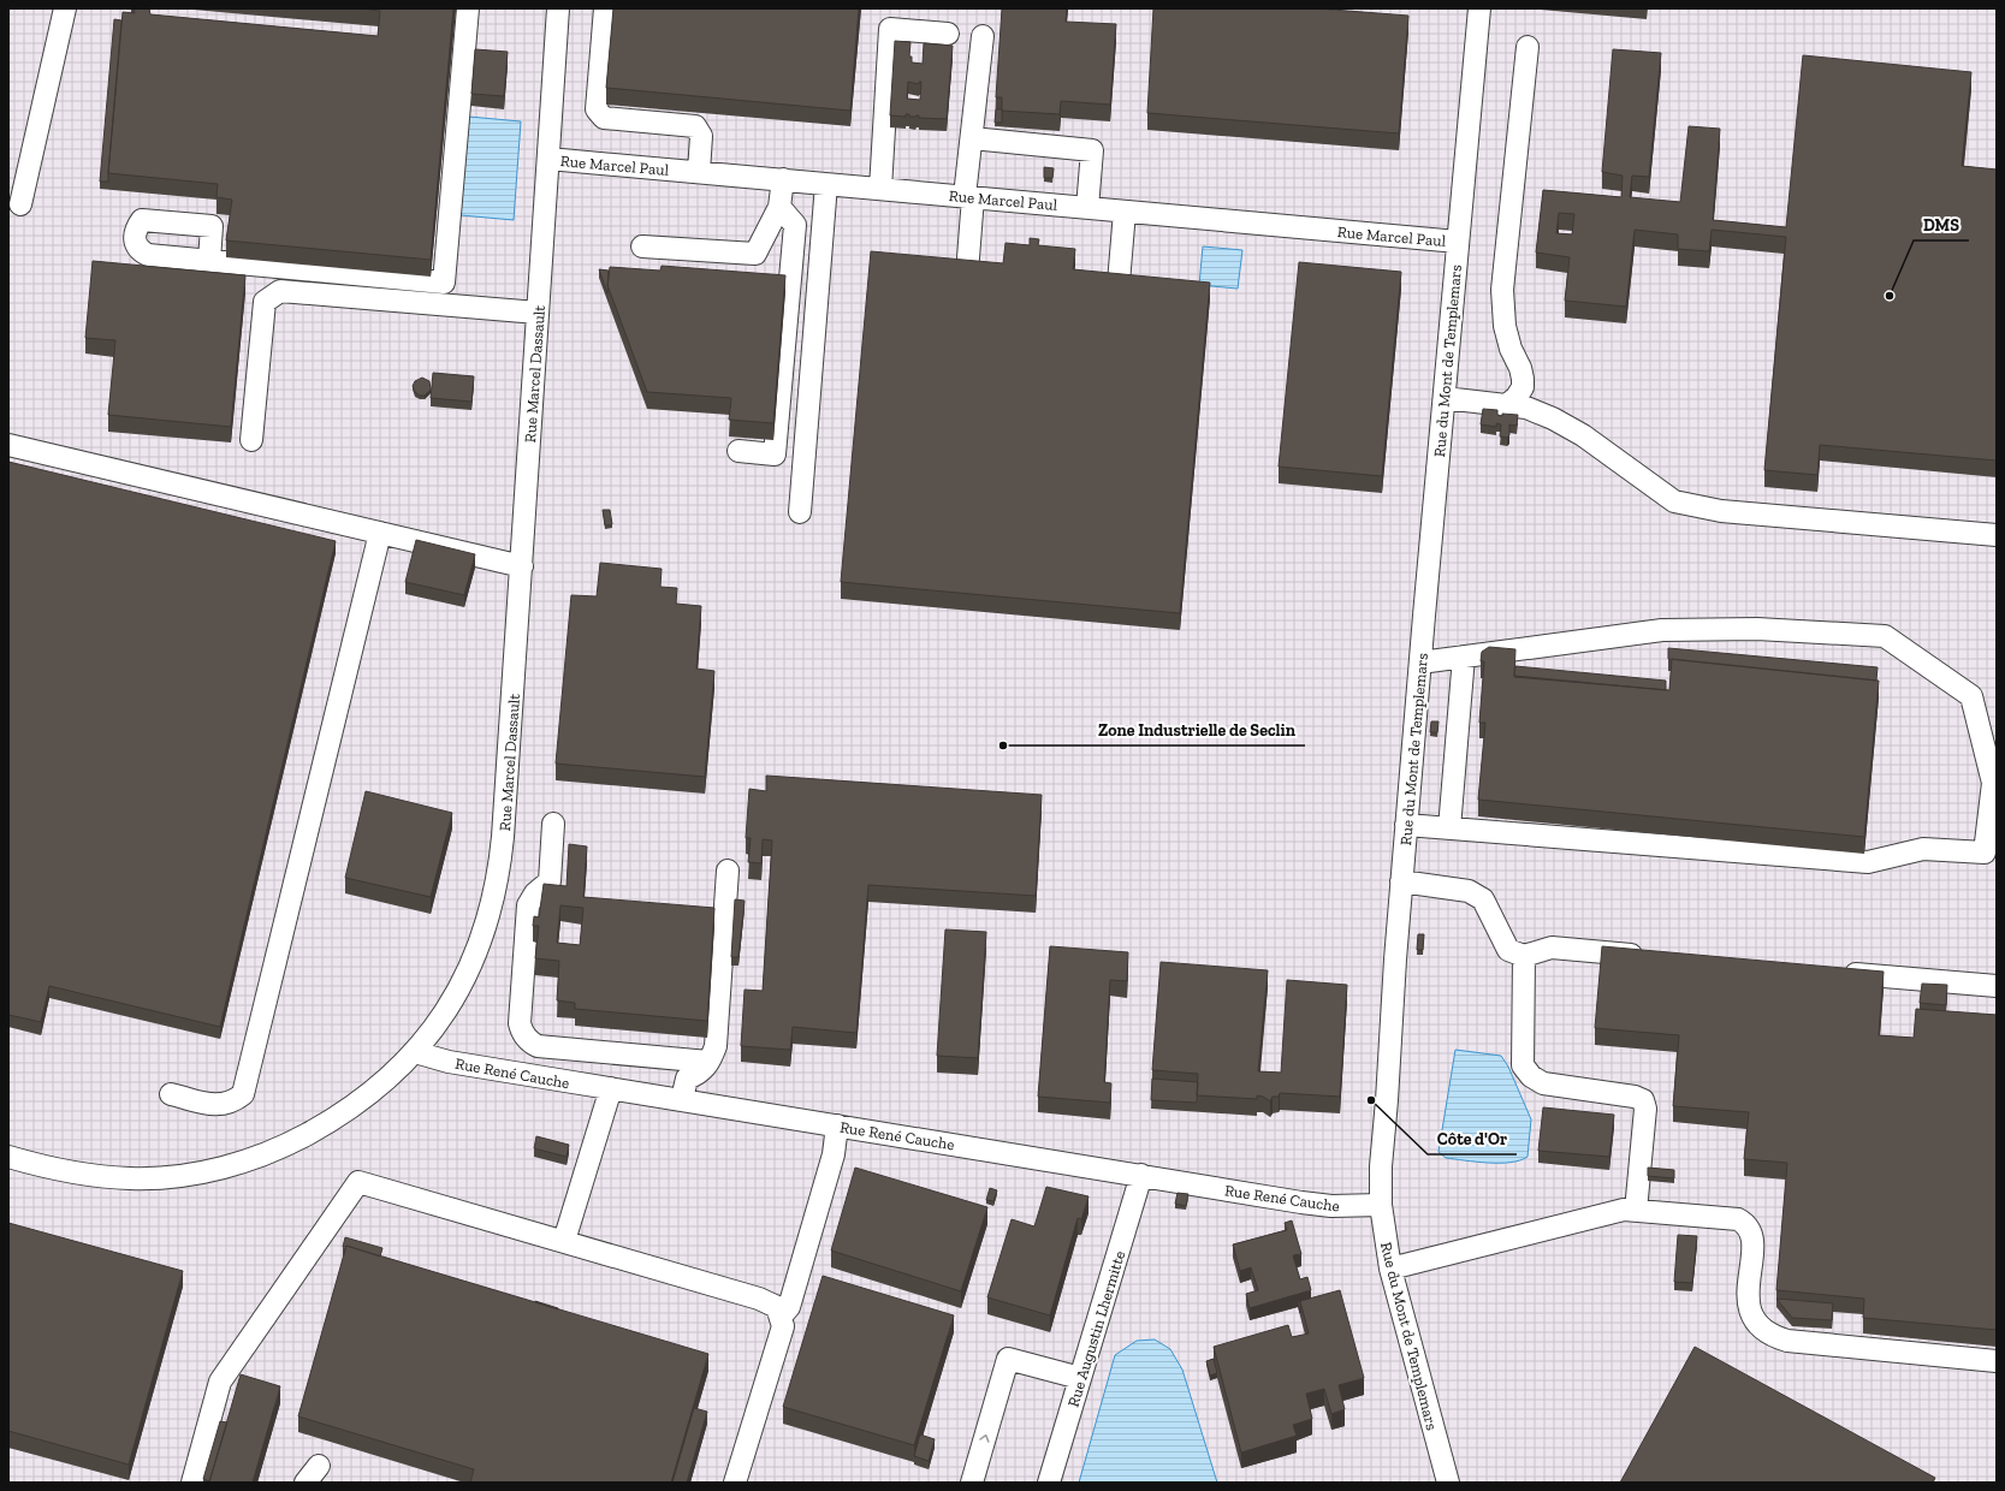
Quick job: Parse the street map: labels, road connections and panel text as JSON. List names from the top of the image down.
{
  "streets": {
    "street": [
      "Rue Marcel Paul",
      "Rue du Mont de Templemars",
      "Rue Marcel Dassault",
      "Rue René Cauche",
      "Rue Augustin Lhermitte"
    ]
  },
  "crossings": [
    ["Rue Marcel Paul", "Rue du Mont de Templemars"],
    ["Rue Marcel Paul", "Rue Marcel Dassault"],
    ["Rue du Mont de Templemars", "Rue René Cauche"],
    ["Rue Marcel Dassault", "Rue René Cauche"],
    ["Rue René Cauche", "Rue Augustin Lhermitte"]
  ],
  "places": ["DMS", "Zone Industrielle de Seclin", "Côte d'Or"]
}
